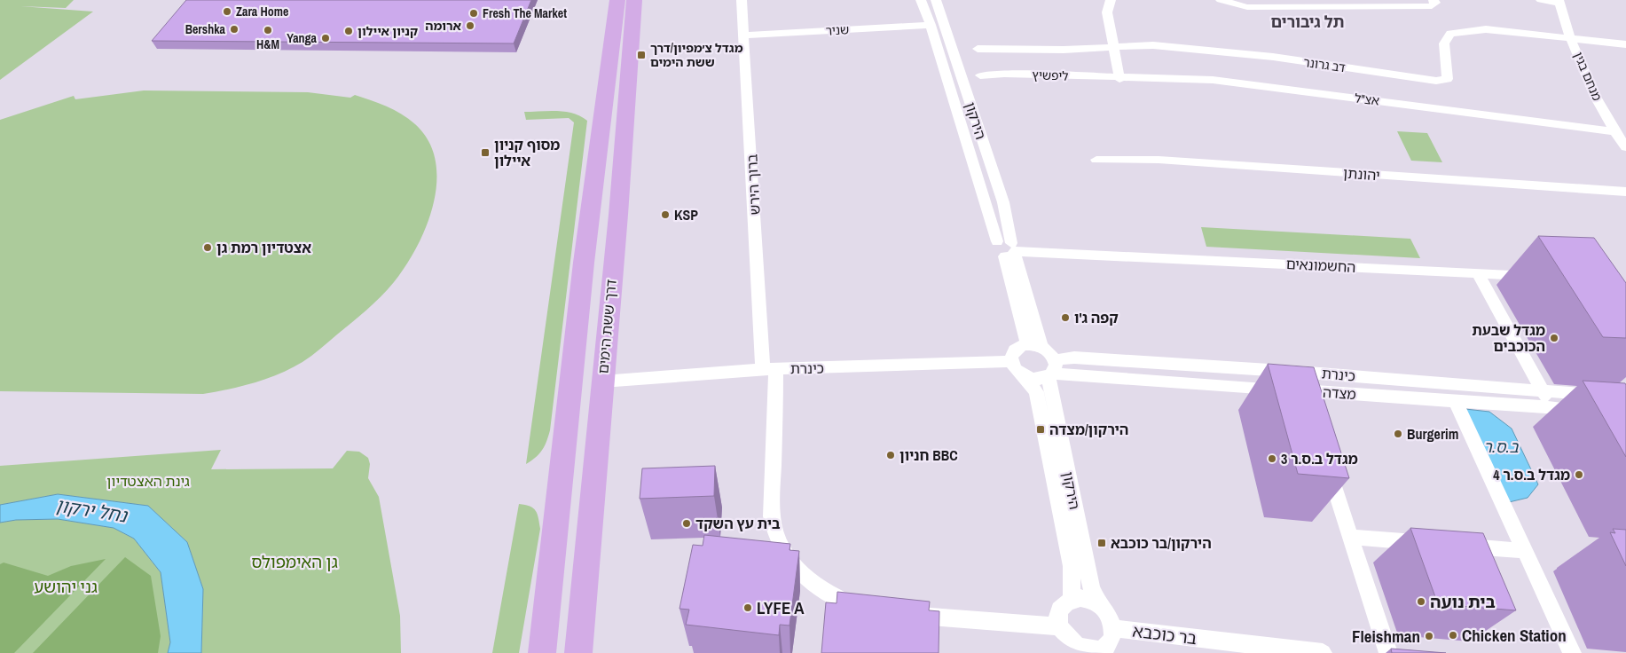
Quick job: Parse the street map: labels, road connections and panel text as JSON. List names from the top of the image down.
{
  "streets": {
    "main road": ["דרך ששת הימים"],
    "street": [
      "שניר",
      "דב גרונר",
      "ליפשיץ",
      "מנחם בגין",
      "אצ\"ל",
      "הירקון",
      "יהונתן",
      "ברוך הירש",
      "החשמונאים",
      "כינרת",
      "מצדה",
      "בר כוכבא"
    ]
  },
  "crossings": [
    ["שניר", "הירקון"],
    ["שניר", "ברוך הירש"],
    ["דב גרונר", "מנחם בגין"],
    ["ליפשיץ", "אצ\"ל"],
    ["מנחם בגין", "אצ\"ל"],
    ["הירקון", "החשמונאים"],
    ["הירקון", "כינרת"],
    ["הירקון", "מצדה"],
    ["הירקון", "בר כוכבא"],
    ["ברוך הירש", "כינרת"],
    ["דרך ששת הימים", "כינרת"],
    ["כינרת", "מצדה"]
  ],
  "districts": ["תל גיבורים"],
  "water": ["ב.ס.ר", "נחל ירקון"],
  "parks": ["גינת האצטדיון", "גן האימפולס", "גני יהושע"],
  "places": {
    "other": [
      "Zara Home",
      "Fresh The Market",
      "ארומה",
      "Bershka",
      "H&M",
      "קניון איילון",
      "Yanga",
      "KSP",
      "אצטדיון רמת גן",
      "קפה ג'ו",
      "מגדל שבעת הכוכבים",
      "Burgerim",
      "חניון BBC",
      "מגדל ב.ס.ר 3",
      "מגדל ב.ס.ר 4",
      "בית עץ השקד",
      "בית נועה",
      "LYFE A",
      "Chicken Station",
      "Fleishman"
    ],
    "transit": [
      "מגדל צ׳מפיון/דרך ששת הימים",
      "מסוף קניון איילון",
      "הירקון/מצדה",
      "הירקון/בר כוכבא"
    ]
  }
}
